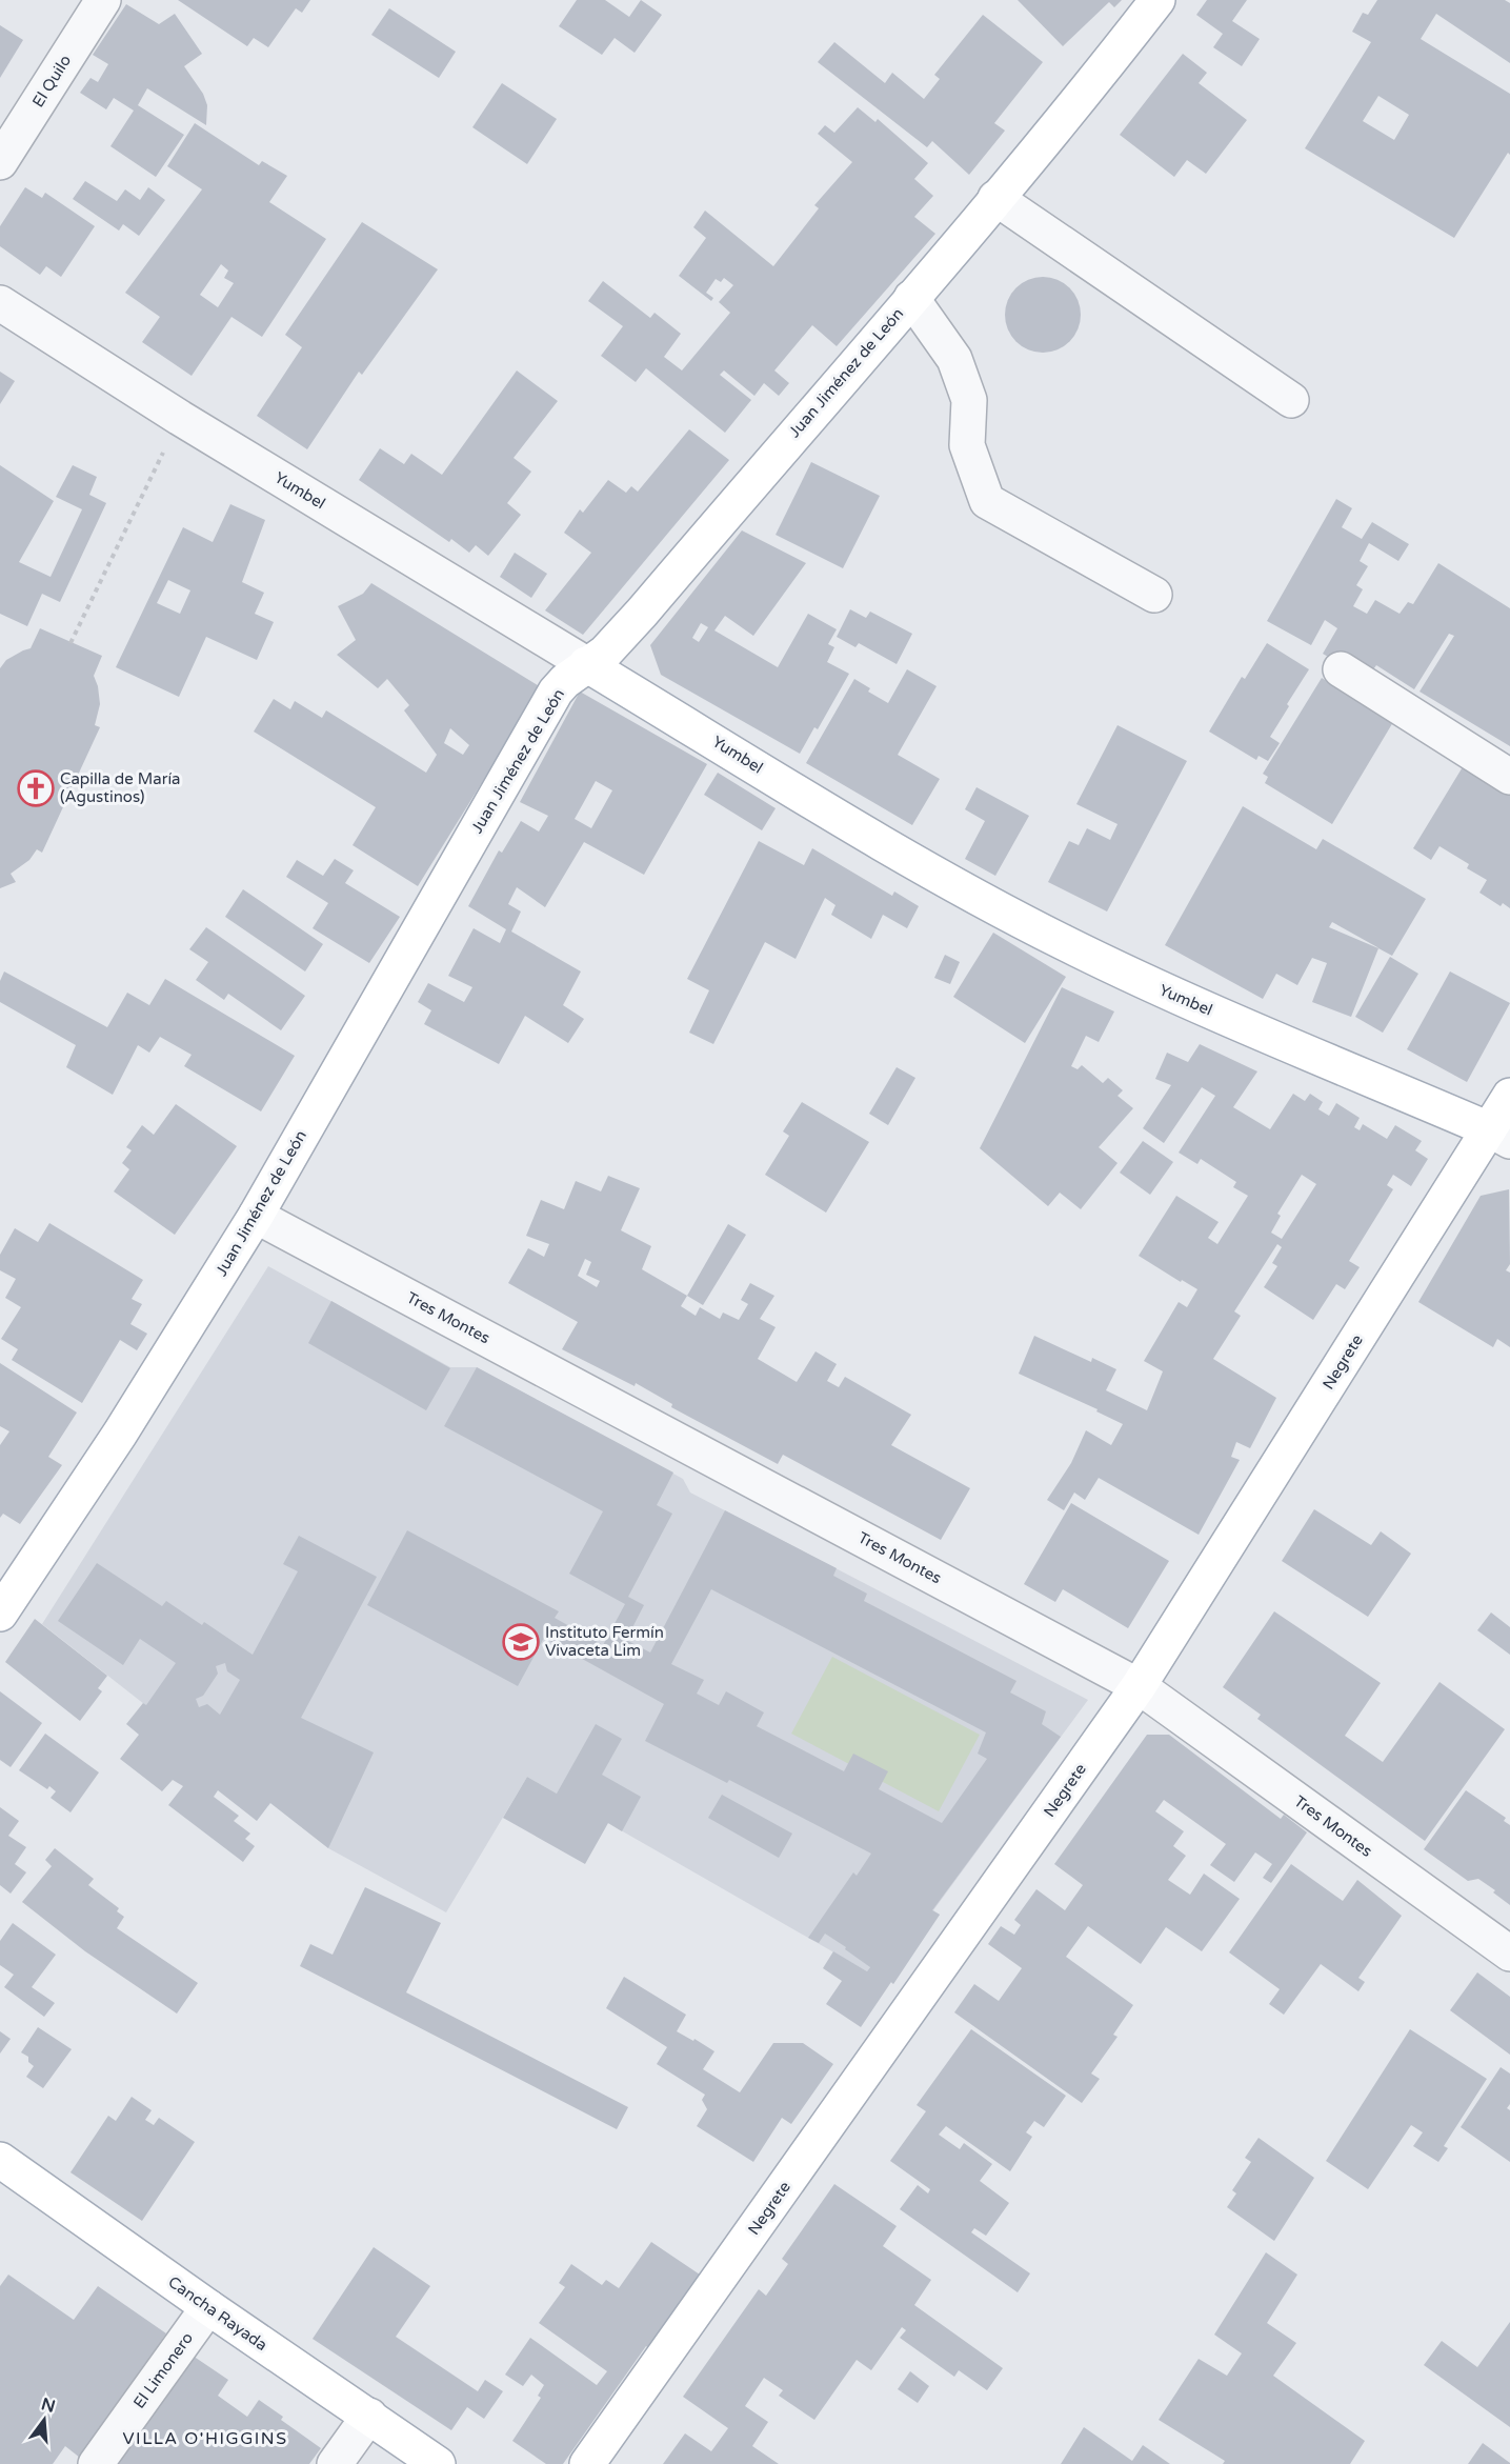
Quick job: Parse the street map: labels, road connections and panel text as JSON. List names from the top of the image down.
{
  "streets": {
    "main road": [
      "Juan Jiménez de León",
      "Yumbel",
      "Negrete",
      "Cancha Rayada"
    ],
    "street": ["El Quilo", "Tres Montes", "El Limonero"]
  },
  "crossings": [
    ["Juan Jiménez de León", "Yumbel"],
    ["Juan Jiménez de León", "Tres Montes"],
    ["Yumbel", "Negrete"],
    ["Tres Montes", "Negrete"],
    ["Cancha Rayada", "El Limonero"]
  ],
  "districts": ["VILLA O'HIGGINS"],
  "places": {
    "church": ["Capilla de María (Agustinos)"],
    "school or university": ["Instituto Fermín Vivaceta Lim"]
  },
  "north": "top"
}
